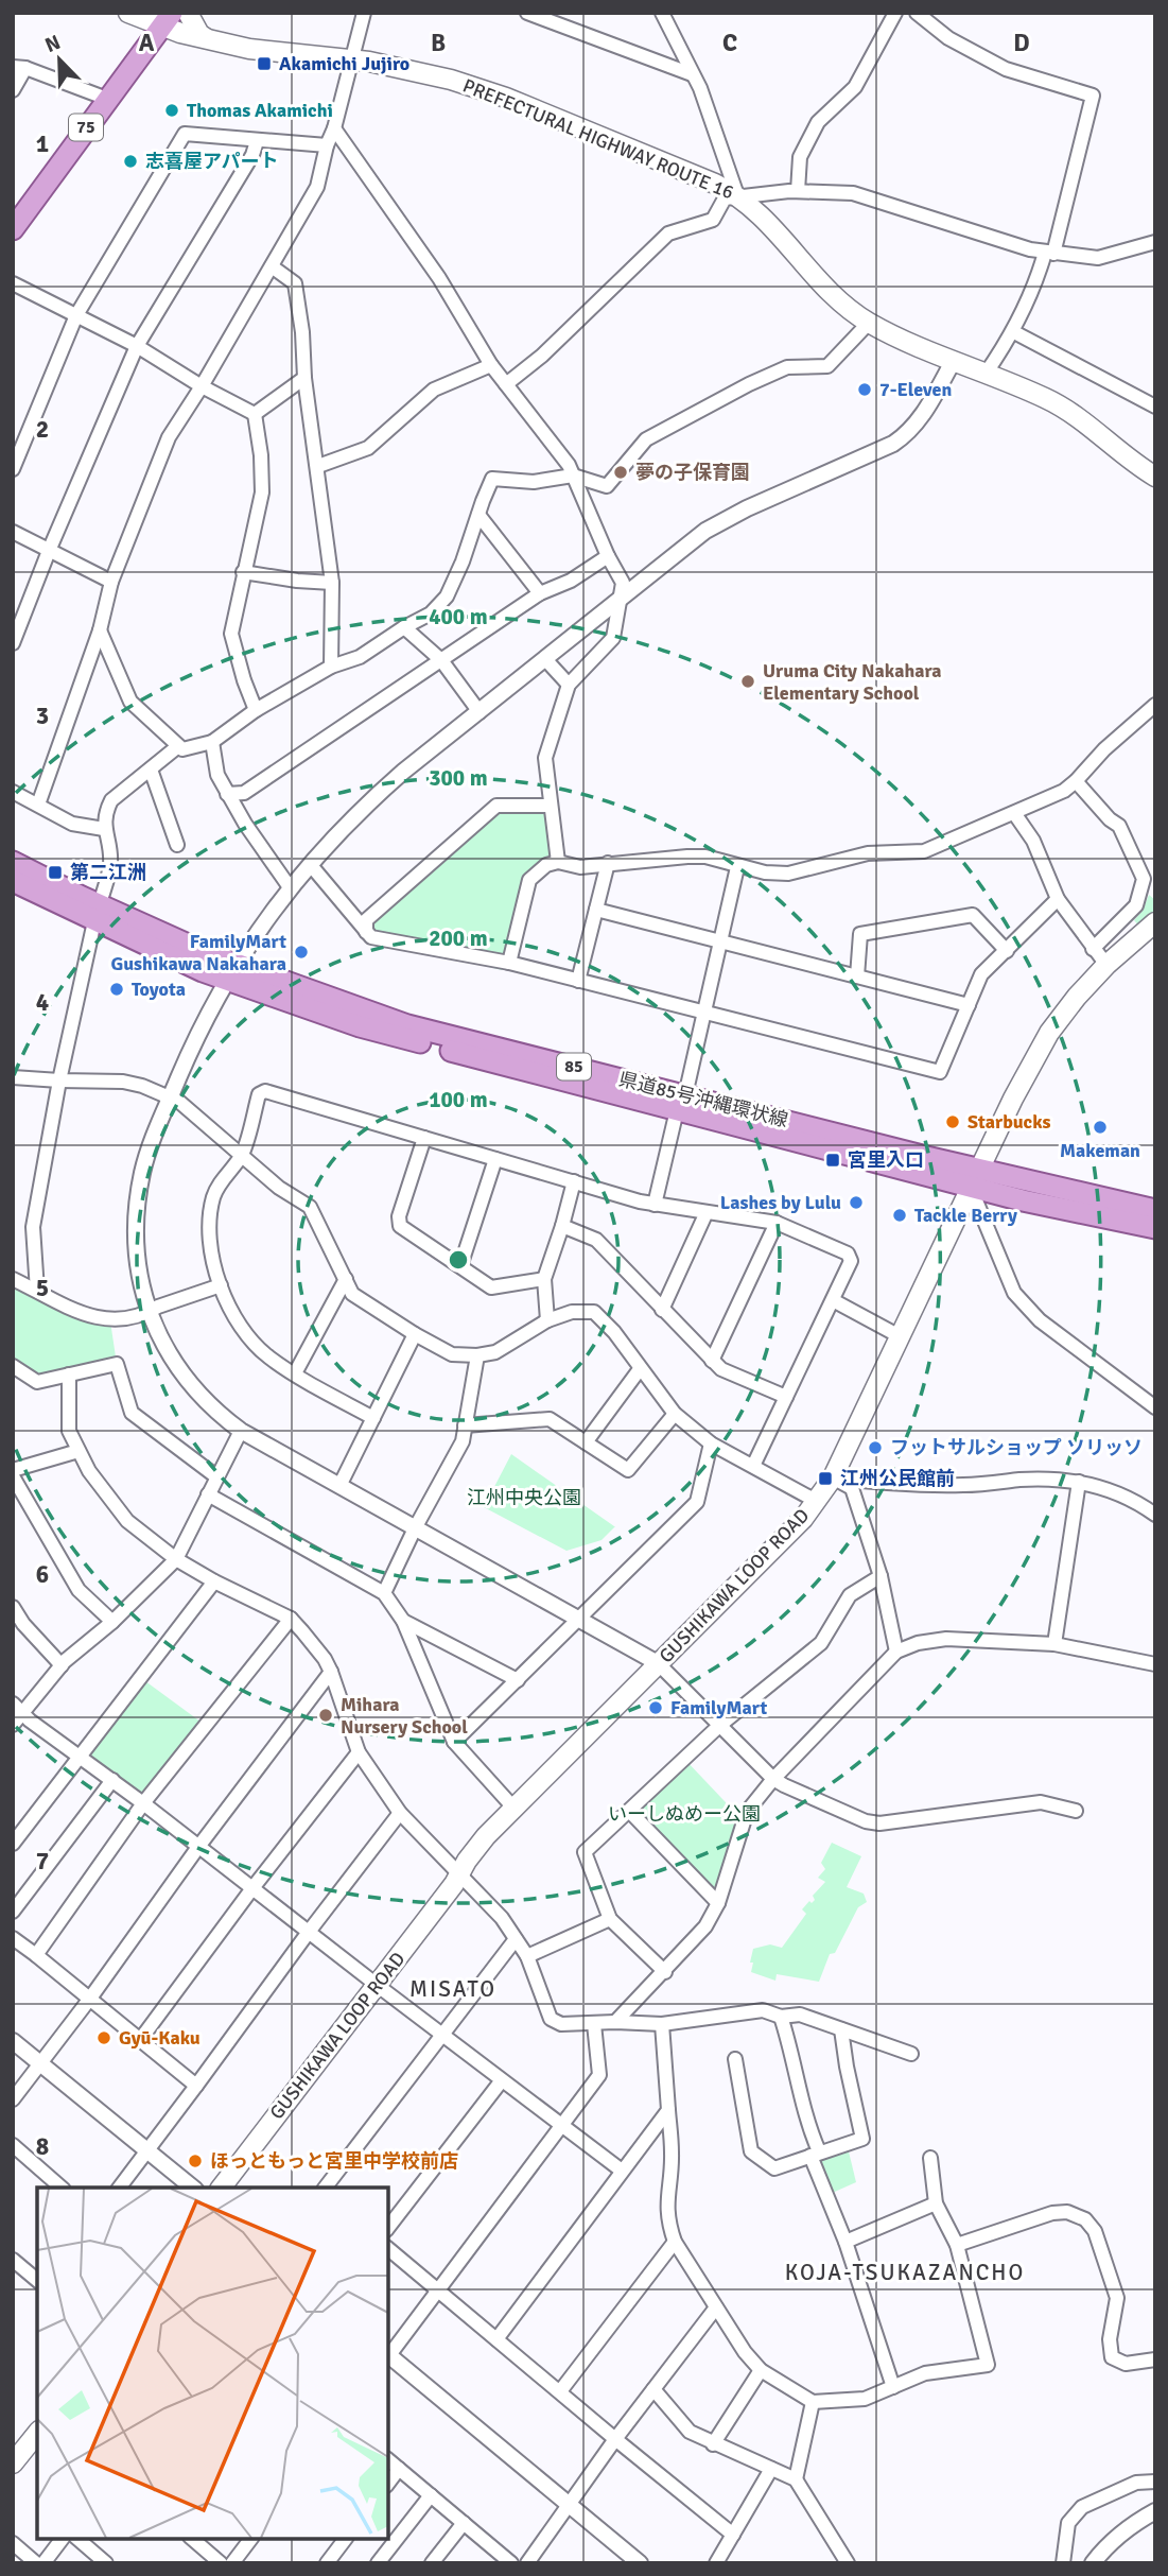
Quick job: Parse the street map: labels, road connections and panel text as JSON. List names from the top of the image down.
{
  "streets": {
    "main road": [
      "75",
      "PREFECTURAL HIGHWAY ROUTE 16",
      "85",
      "県道85号沖縄環状線",
      "GUSHIKAWA LOOP ROAD"
    ]
  },
  "crossings": [
    ["75", "PREFECTURAL HIGHWAY ROUTE 16"],
    ["県道85号沖縄環状線", "GUSHIKAWA LOOP ROAD"]
  ],
  "districts": ["MISATO", "KOJA-TSUKAZANCHO"],
  "parks": ["江州中央公園", "いーしぬめー公園"],
  "places": {
    "transit": [
      "Akamichi Jujiro",
      "第二江洲",
      "宮里入口",
      "江州公民館前"
    ],
    "other": [
      "Thomas Akamichi",
      "志喜屋アパート",
      "7-Eleven",
      "夢の子保育園",
      "Uruma City Nakahara Elementary School",
      "FamilyMart Gushikawa Nakahara",
      "Toyota",
      "Starbucks",
      "Makeman",
      "Lashes by Lulu",
      "Tackle Berry",
      "フットサルショップ ソリッソ",
      "FamilyMart",
      "Mihara Nursery School",
      "Gyū-Kaku",
      "ほっともっと宮里中学校前店"
    ]
  },
  "north": "top left",
  "grid": {
    "columns": [
      "A",
      "B",
      "C",
      "D"
    ],
    "rows": [
      "1",
      "2",
      "3",
      "4",
      "5",
      "6",
      "7",
      "8"
    ]
  },
  "rings": [
    "400 m",
    "300 m",
    "200 m",
    "100 m"
  ]
}
